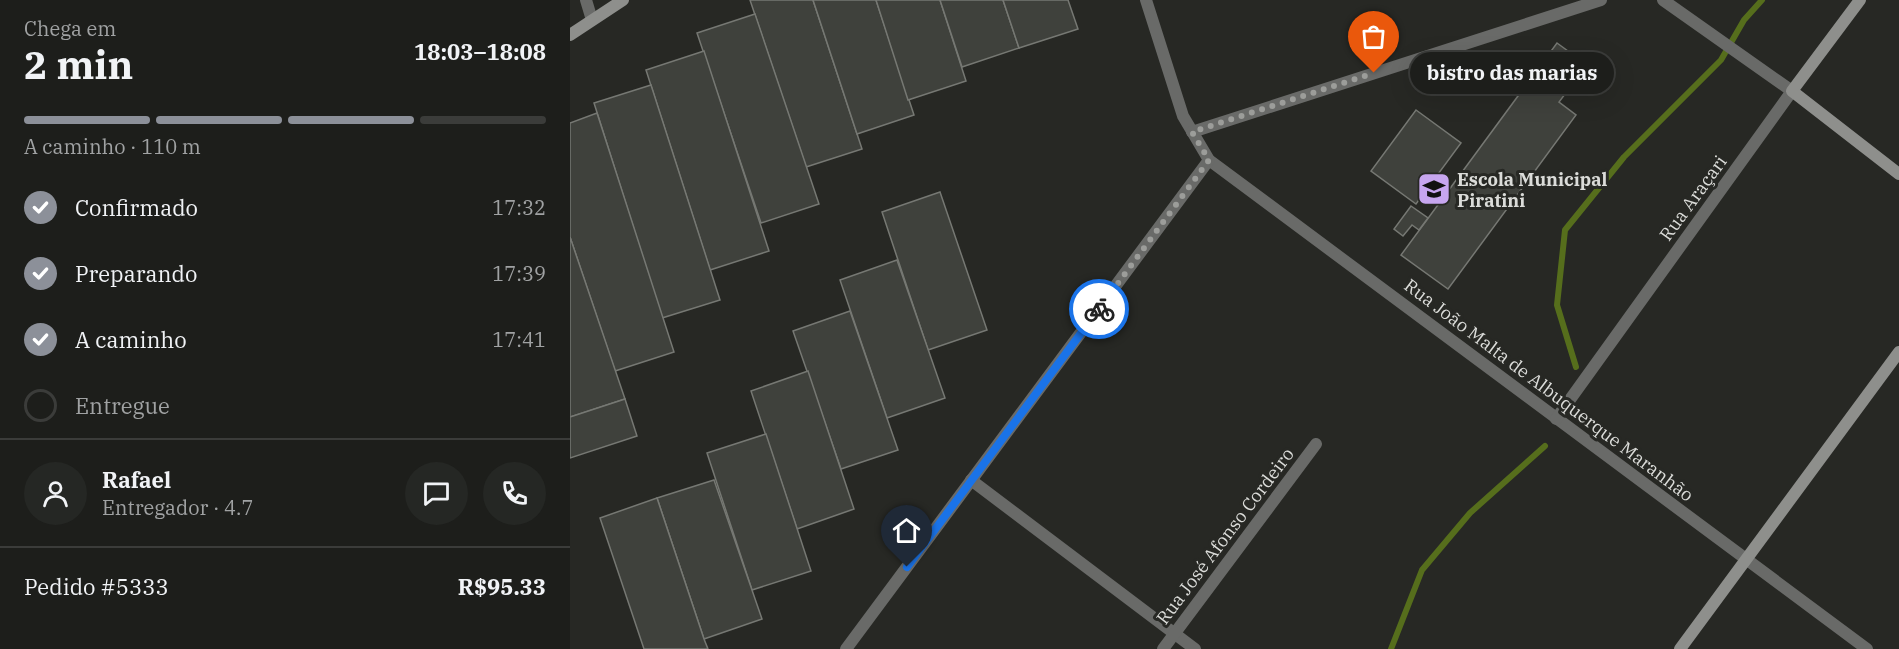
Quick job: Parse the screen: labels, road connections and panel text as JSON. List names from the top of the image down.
{
  "streets": {
    "street": ["Rua Araçari", "Rua João Malta de Albuquerque Maranhão", "Rua José Afonso Cordeiro"]
  },
  "crossings": [
    ["Rua Araçari", "Rua João Malta de Albuquerque Maranhão"]
  ],
  "places": {
    "other": ["bistro das marias"],
    "school or university": ["Escola Municipal Piratini"]
  },
  "page": {
    "heading": ["2 min", "Chega em", "18:03–18:08"],
    "panel": [
      "Rafael",
      "Entregador · 4.7",
      "Pedido #5333",
      "R$95.33"
    ],
    "bubble": "bistro das marias",
    "bar": "A caminho · 110 m",
    "list": [
      ["Confirmado", "17:32"],
      ["Preparando", "17:39"],
      ["A caminho", "17:41"],
      "Entregue"
    ]
  }
}
